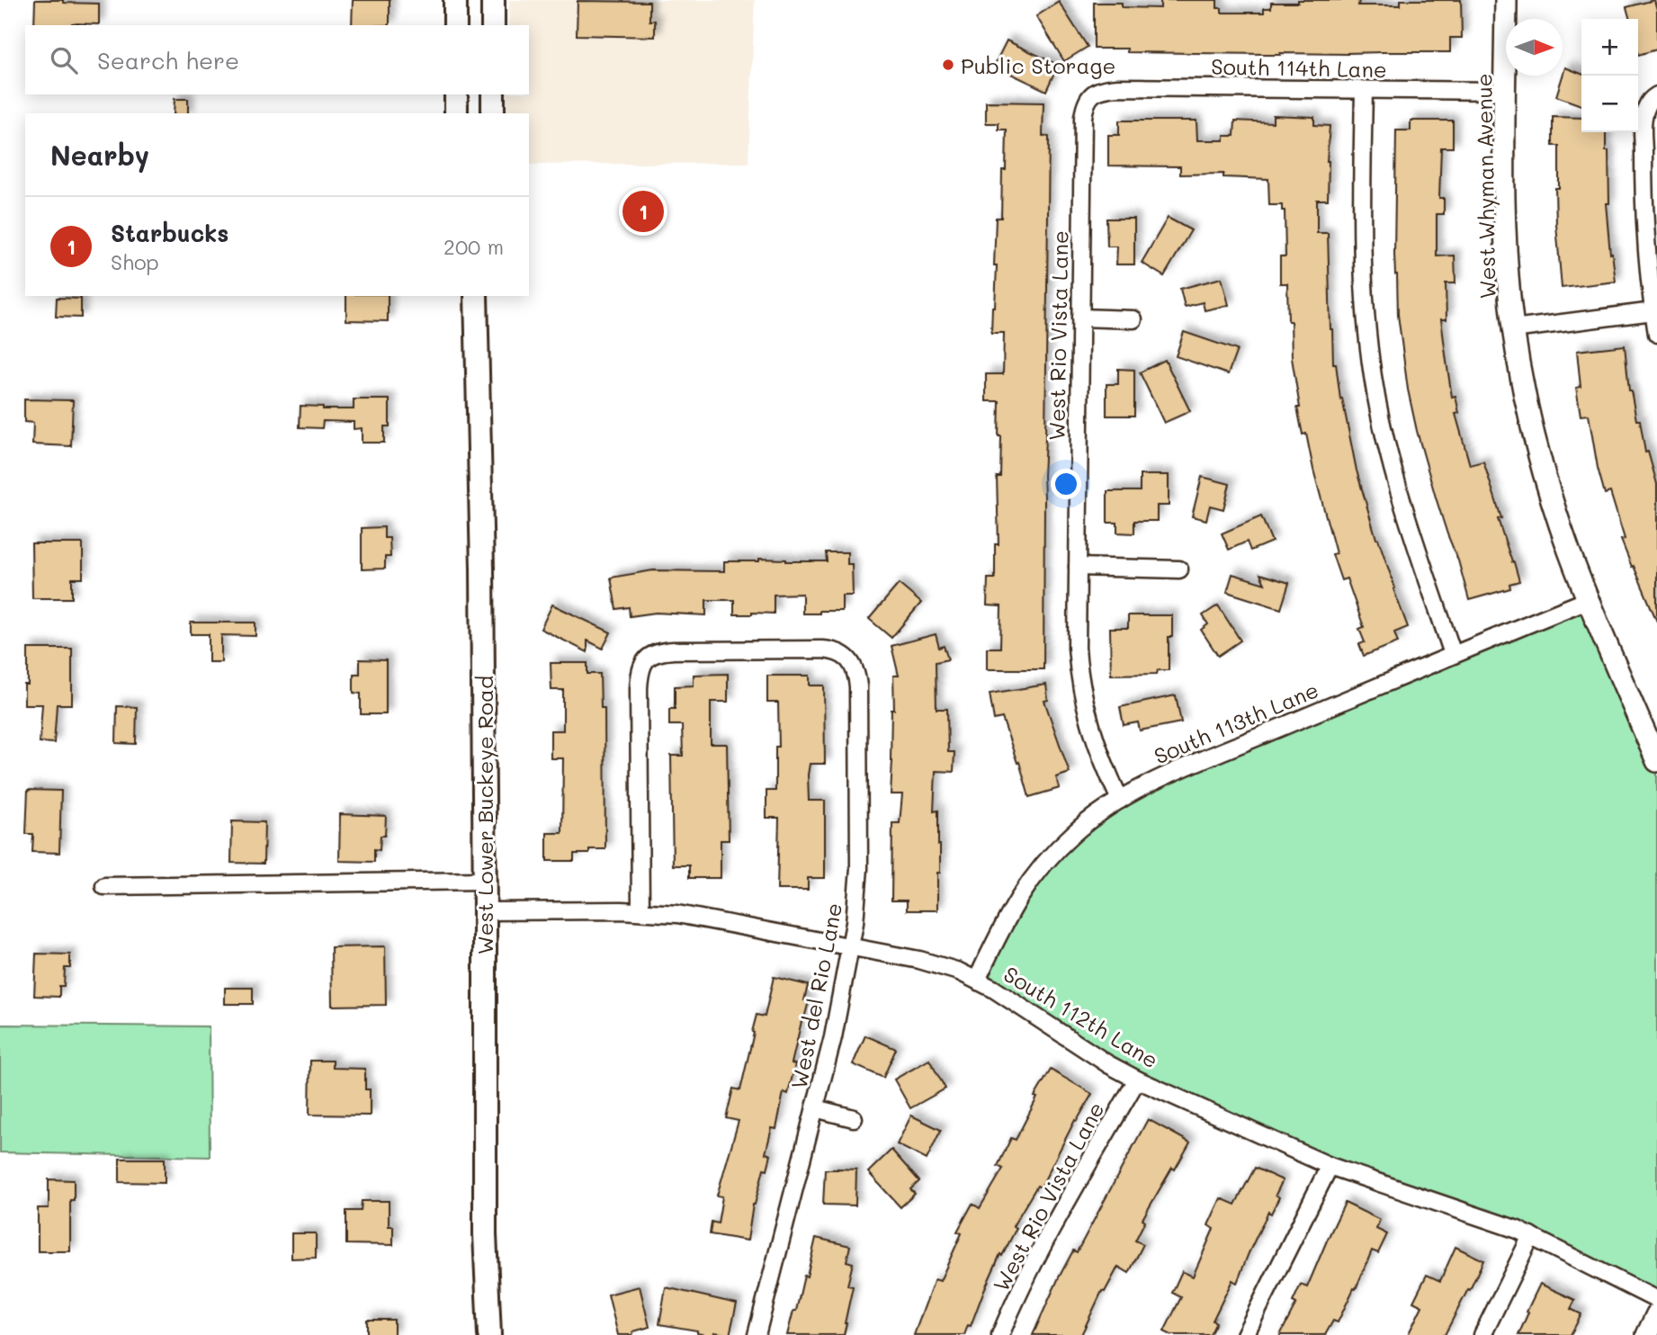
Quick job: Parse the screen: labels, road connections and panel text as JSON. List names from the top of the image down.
{
  "streets": {
    "main road": ["West Lower Buckeye Road"],
    "street": [
      "South 114th Lane",
      "West Whyman Avenue",
      "West Rio Vista Lane",
      "South 113th Lane",
      "West del Rio Lane",
      "South 112th Lane"
    ]
  },
  "crossings": [
    ["South 114th Lane", "West Whyman Avenue"],
    ["South 114th Lane", "West Rio Vista Lane"],
    ["West Whyman Avenue", "South 113th Lane"],
    ["West Rio Vista Lane", "South 113th Lane"],
    ["West Rio Vista Lane", "South 112th Lane"],
    ["South 113th Lane", "South 112th Lane"],
    ["West Lower Buckeye Road", "South 112th Lane"],
    ["West del Rio Lane", "South 112th Lane"]
  ],
  "places": ["Public Storage"],
  "north": "right",
  "page": {
    "map_buttons": ["+", "−"],
    "search": "Search here",
    "heading": "Nearby",
    "pins": "1",
    "list": [
      {
        "mark": "1",
        "name": "Starbucks",
        "note": "Shop",
        "value": "200 m"
      }
    ]
  }
}
